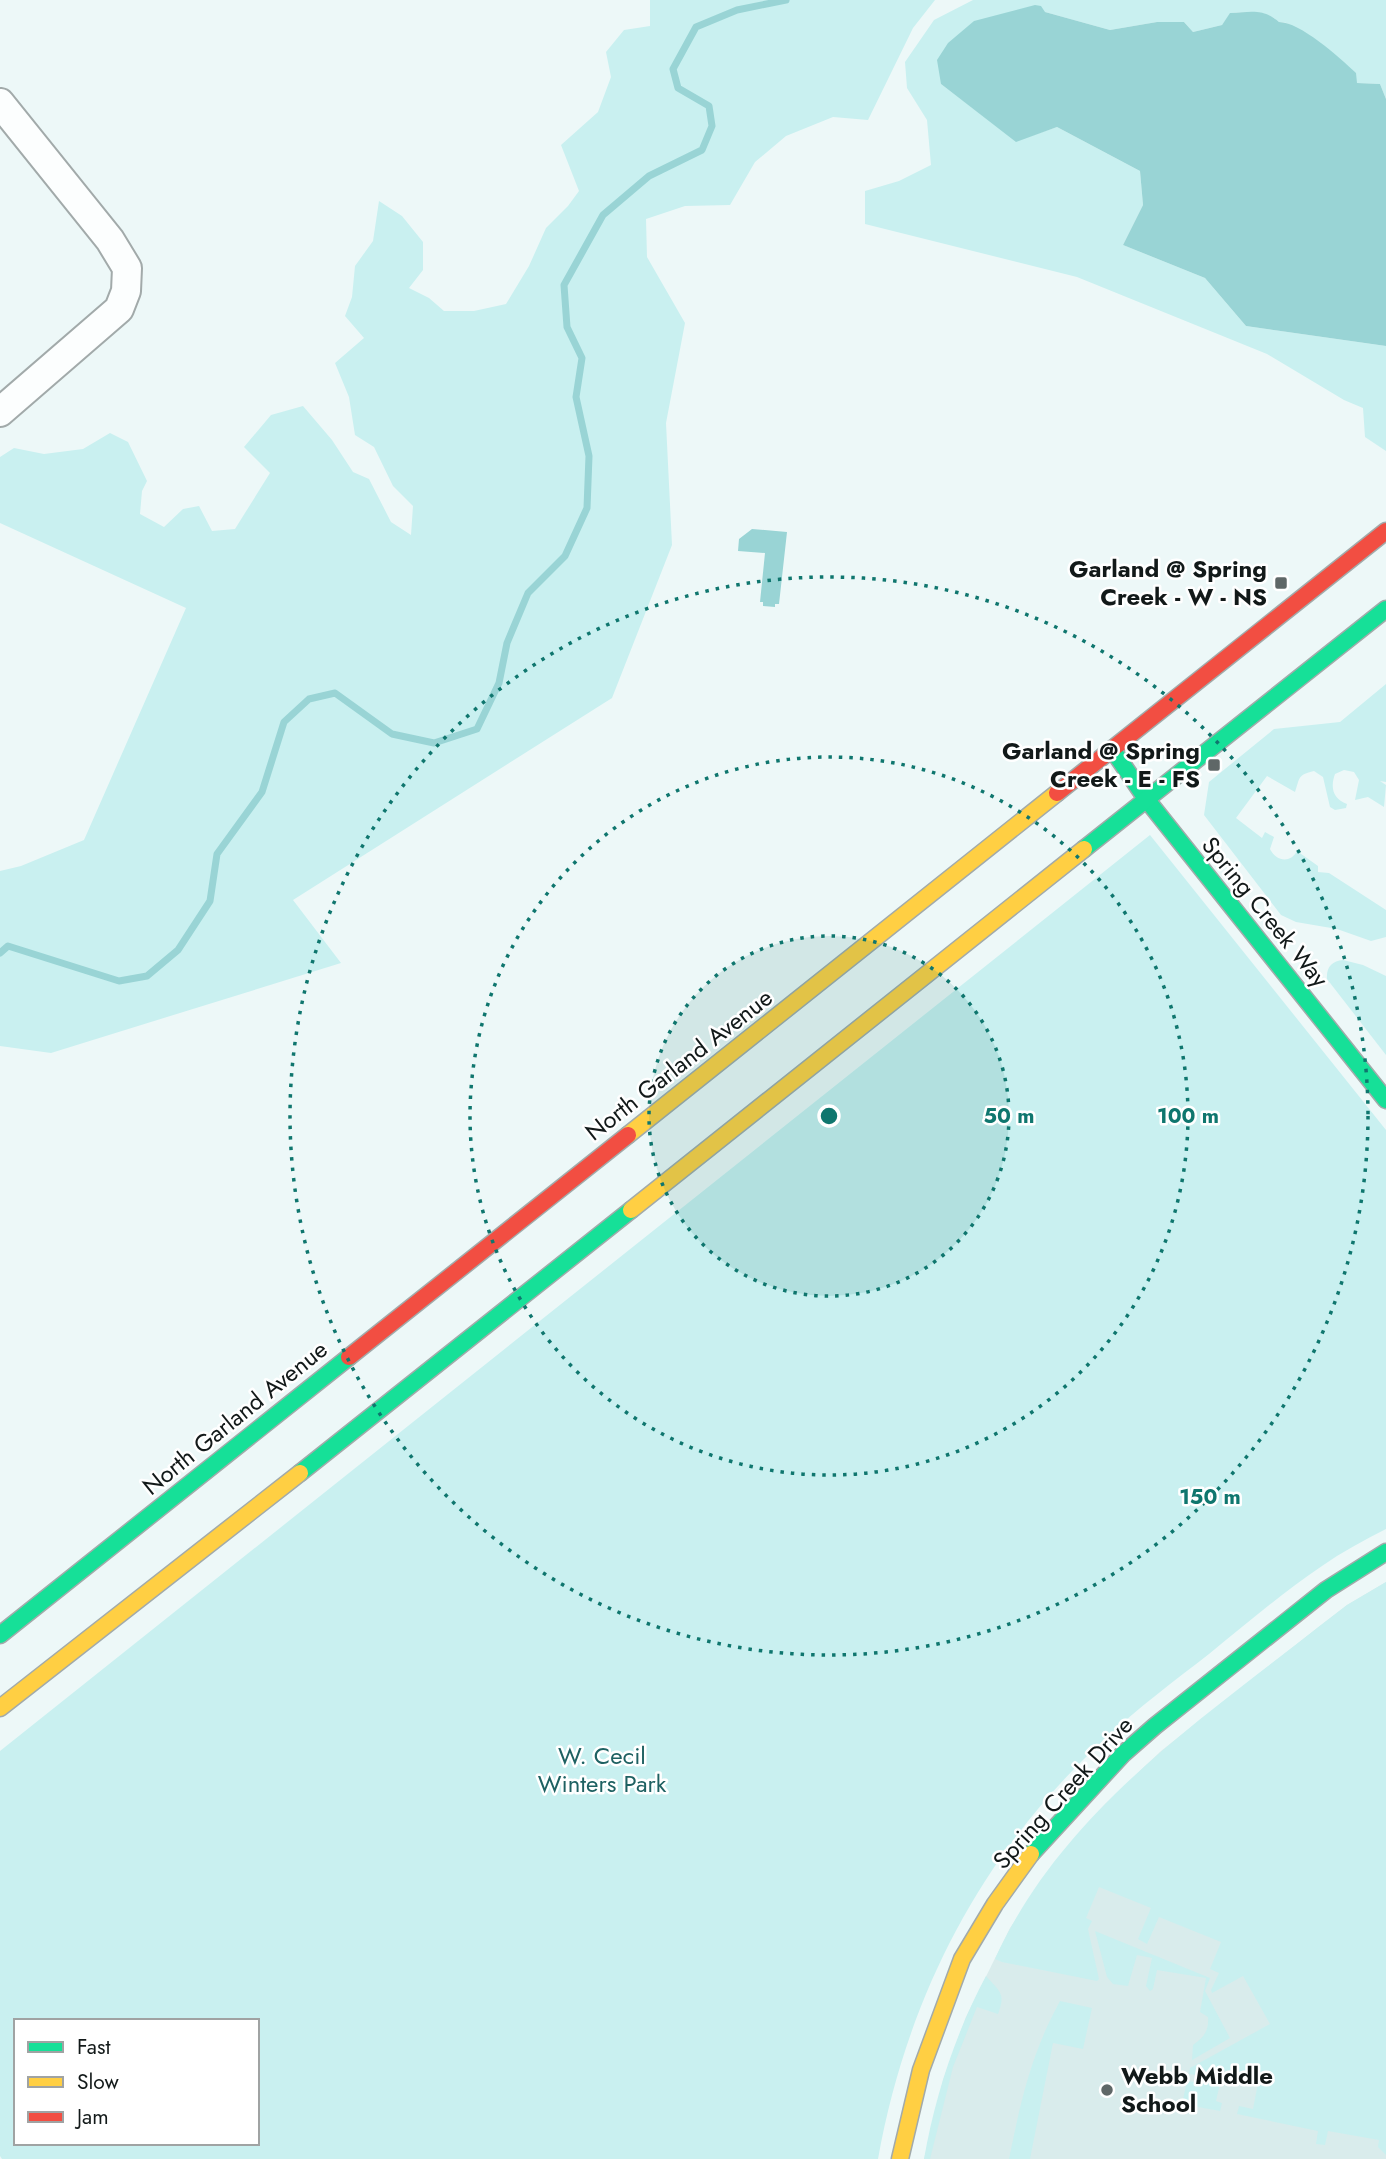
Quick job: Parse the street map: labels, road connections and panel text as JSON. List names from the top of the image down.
{
  "streets": {
    "main road": ["Spring Creek Way", "North Garland Avenue", "Spring Creek Drive"]
  },
  "crossings": [
    ["Spring Creek Way", "North Garland Avenue"]
  ],
  "parks": ["W. Cecil Winters Park"],
  "places": {
    "transit": ["Garland @ Spring Creek - W - NS", "Garland @ Spring Creek - E - FS"],
    "other": ["Webb Middle School"]
  },
  "legend": ["Fast", "Slow", "Jam"],
  "rings": ["50 m", "100 m", "150 m"]
}
